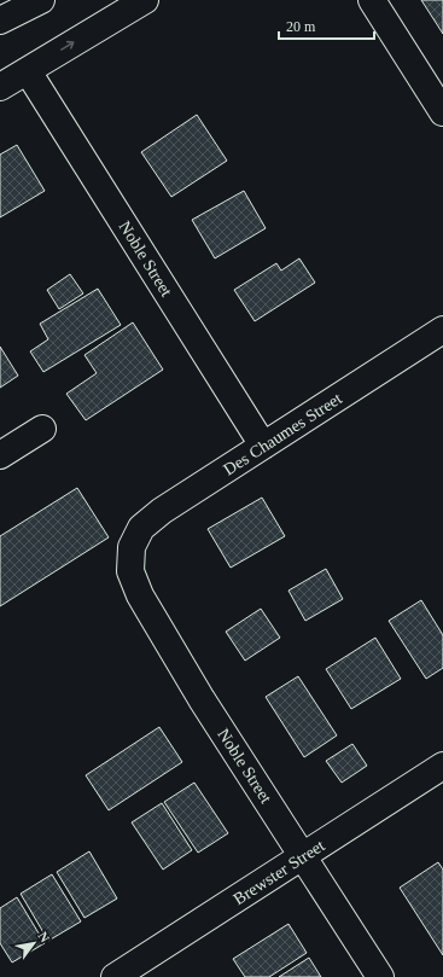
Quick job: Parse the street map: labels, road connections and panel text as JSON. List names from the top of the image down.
{
  "streets": {
    "street": ["Noble Street", "Des Chaumes Street", "Brewster Street"]
  },
  "crossings": [
    ["Noble Street", "Des Chaumes Street"],
    ["Noble Street", "Brewster Street"]
  ],
  "scale_bar": "20 m",
  "north": "top right"
}
